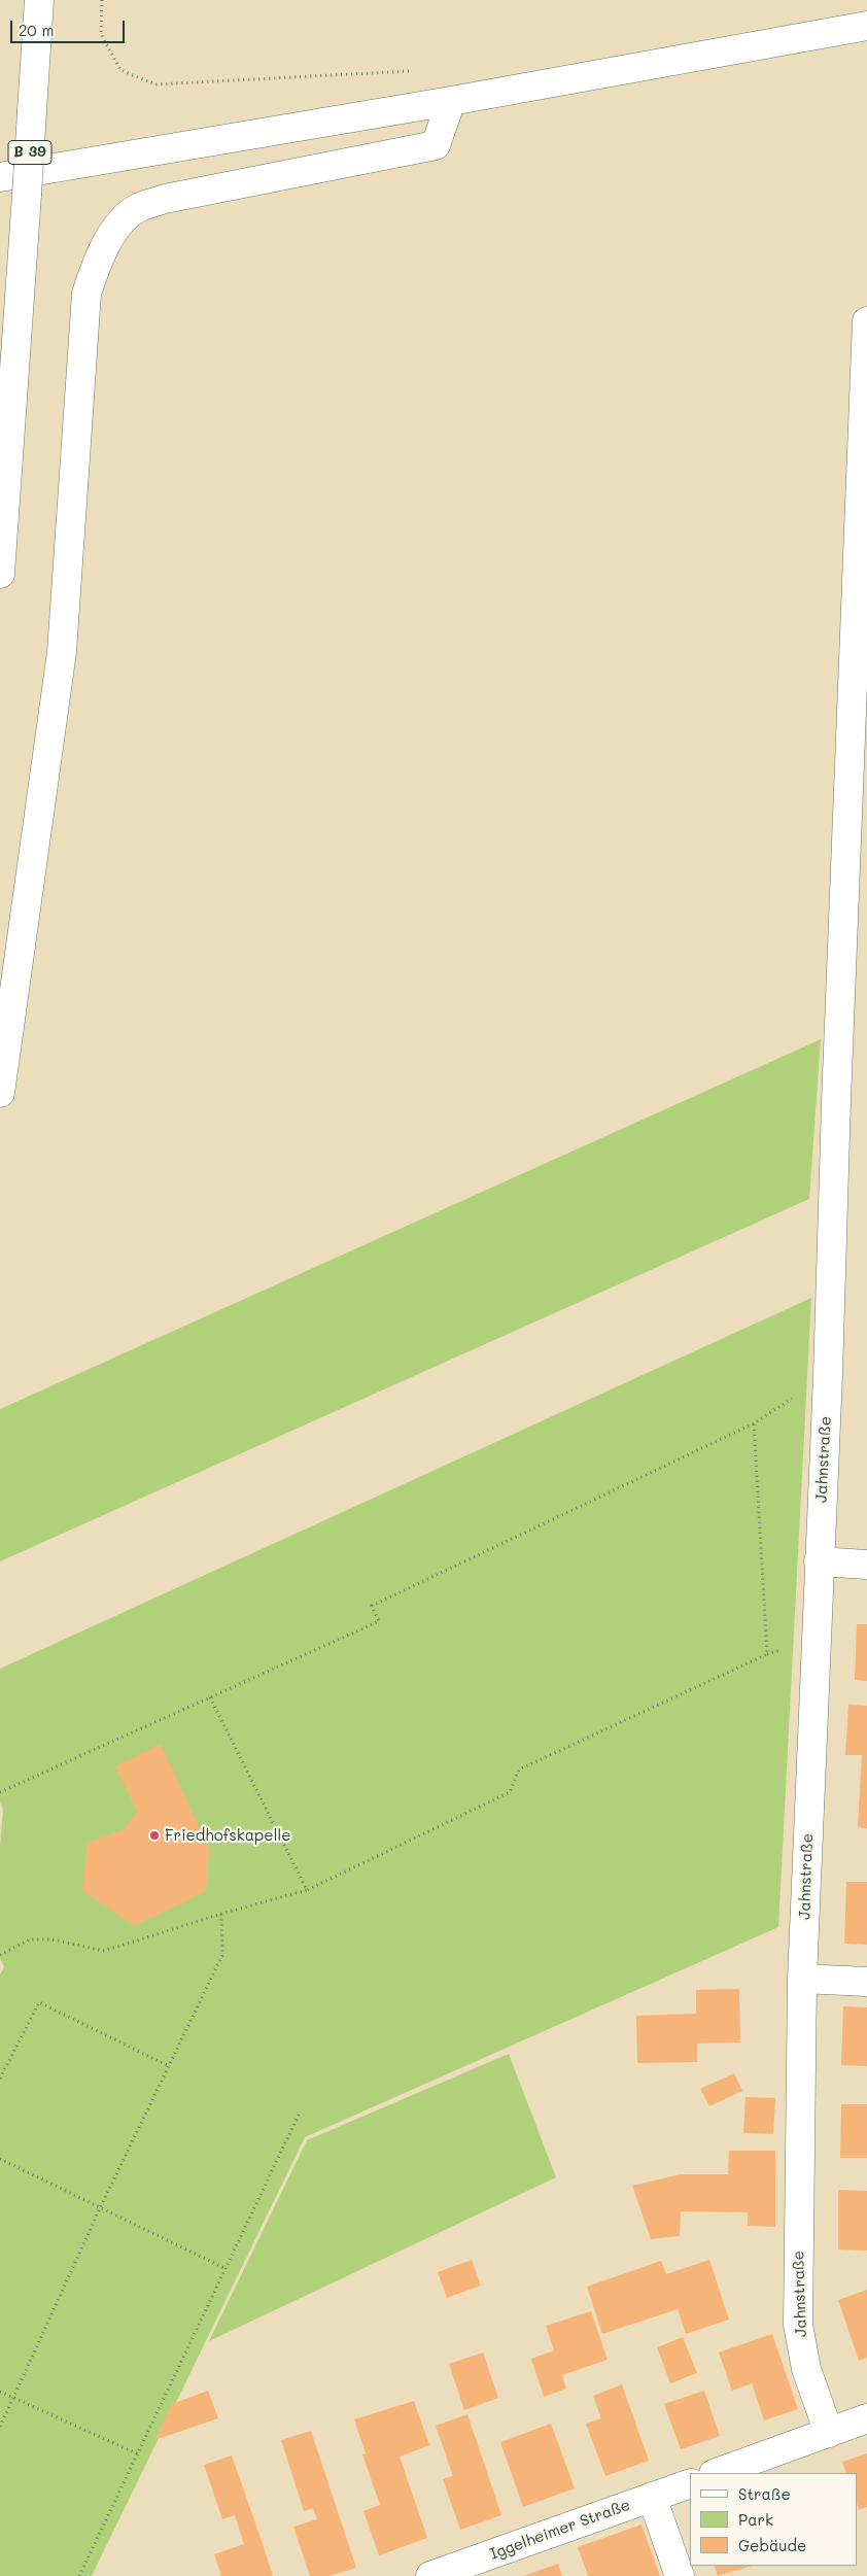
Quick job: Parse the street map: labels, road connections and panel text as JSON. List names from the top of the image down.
{
  "streets": {
    "street": ["B 39", "Jahnstraße", "Iggelheimer Straße"]
  },
  "places": ["Friedhofskapelle"],
  "legend": ["Straße", "Park", "Gebäude"],
  "scale_bar": "20 m"
}
